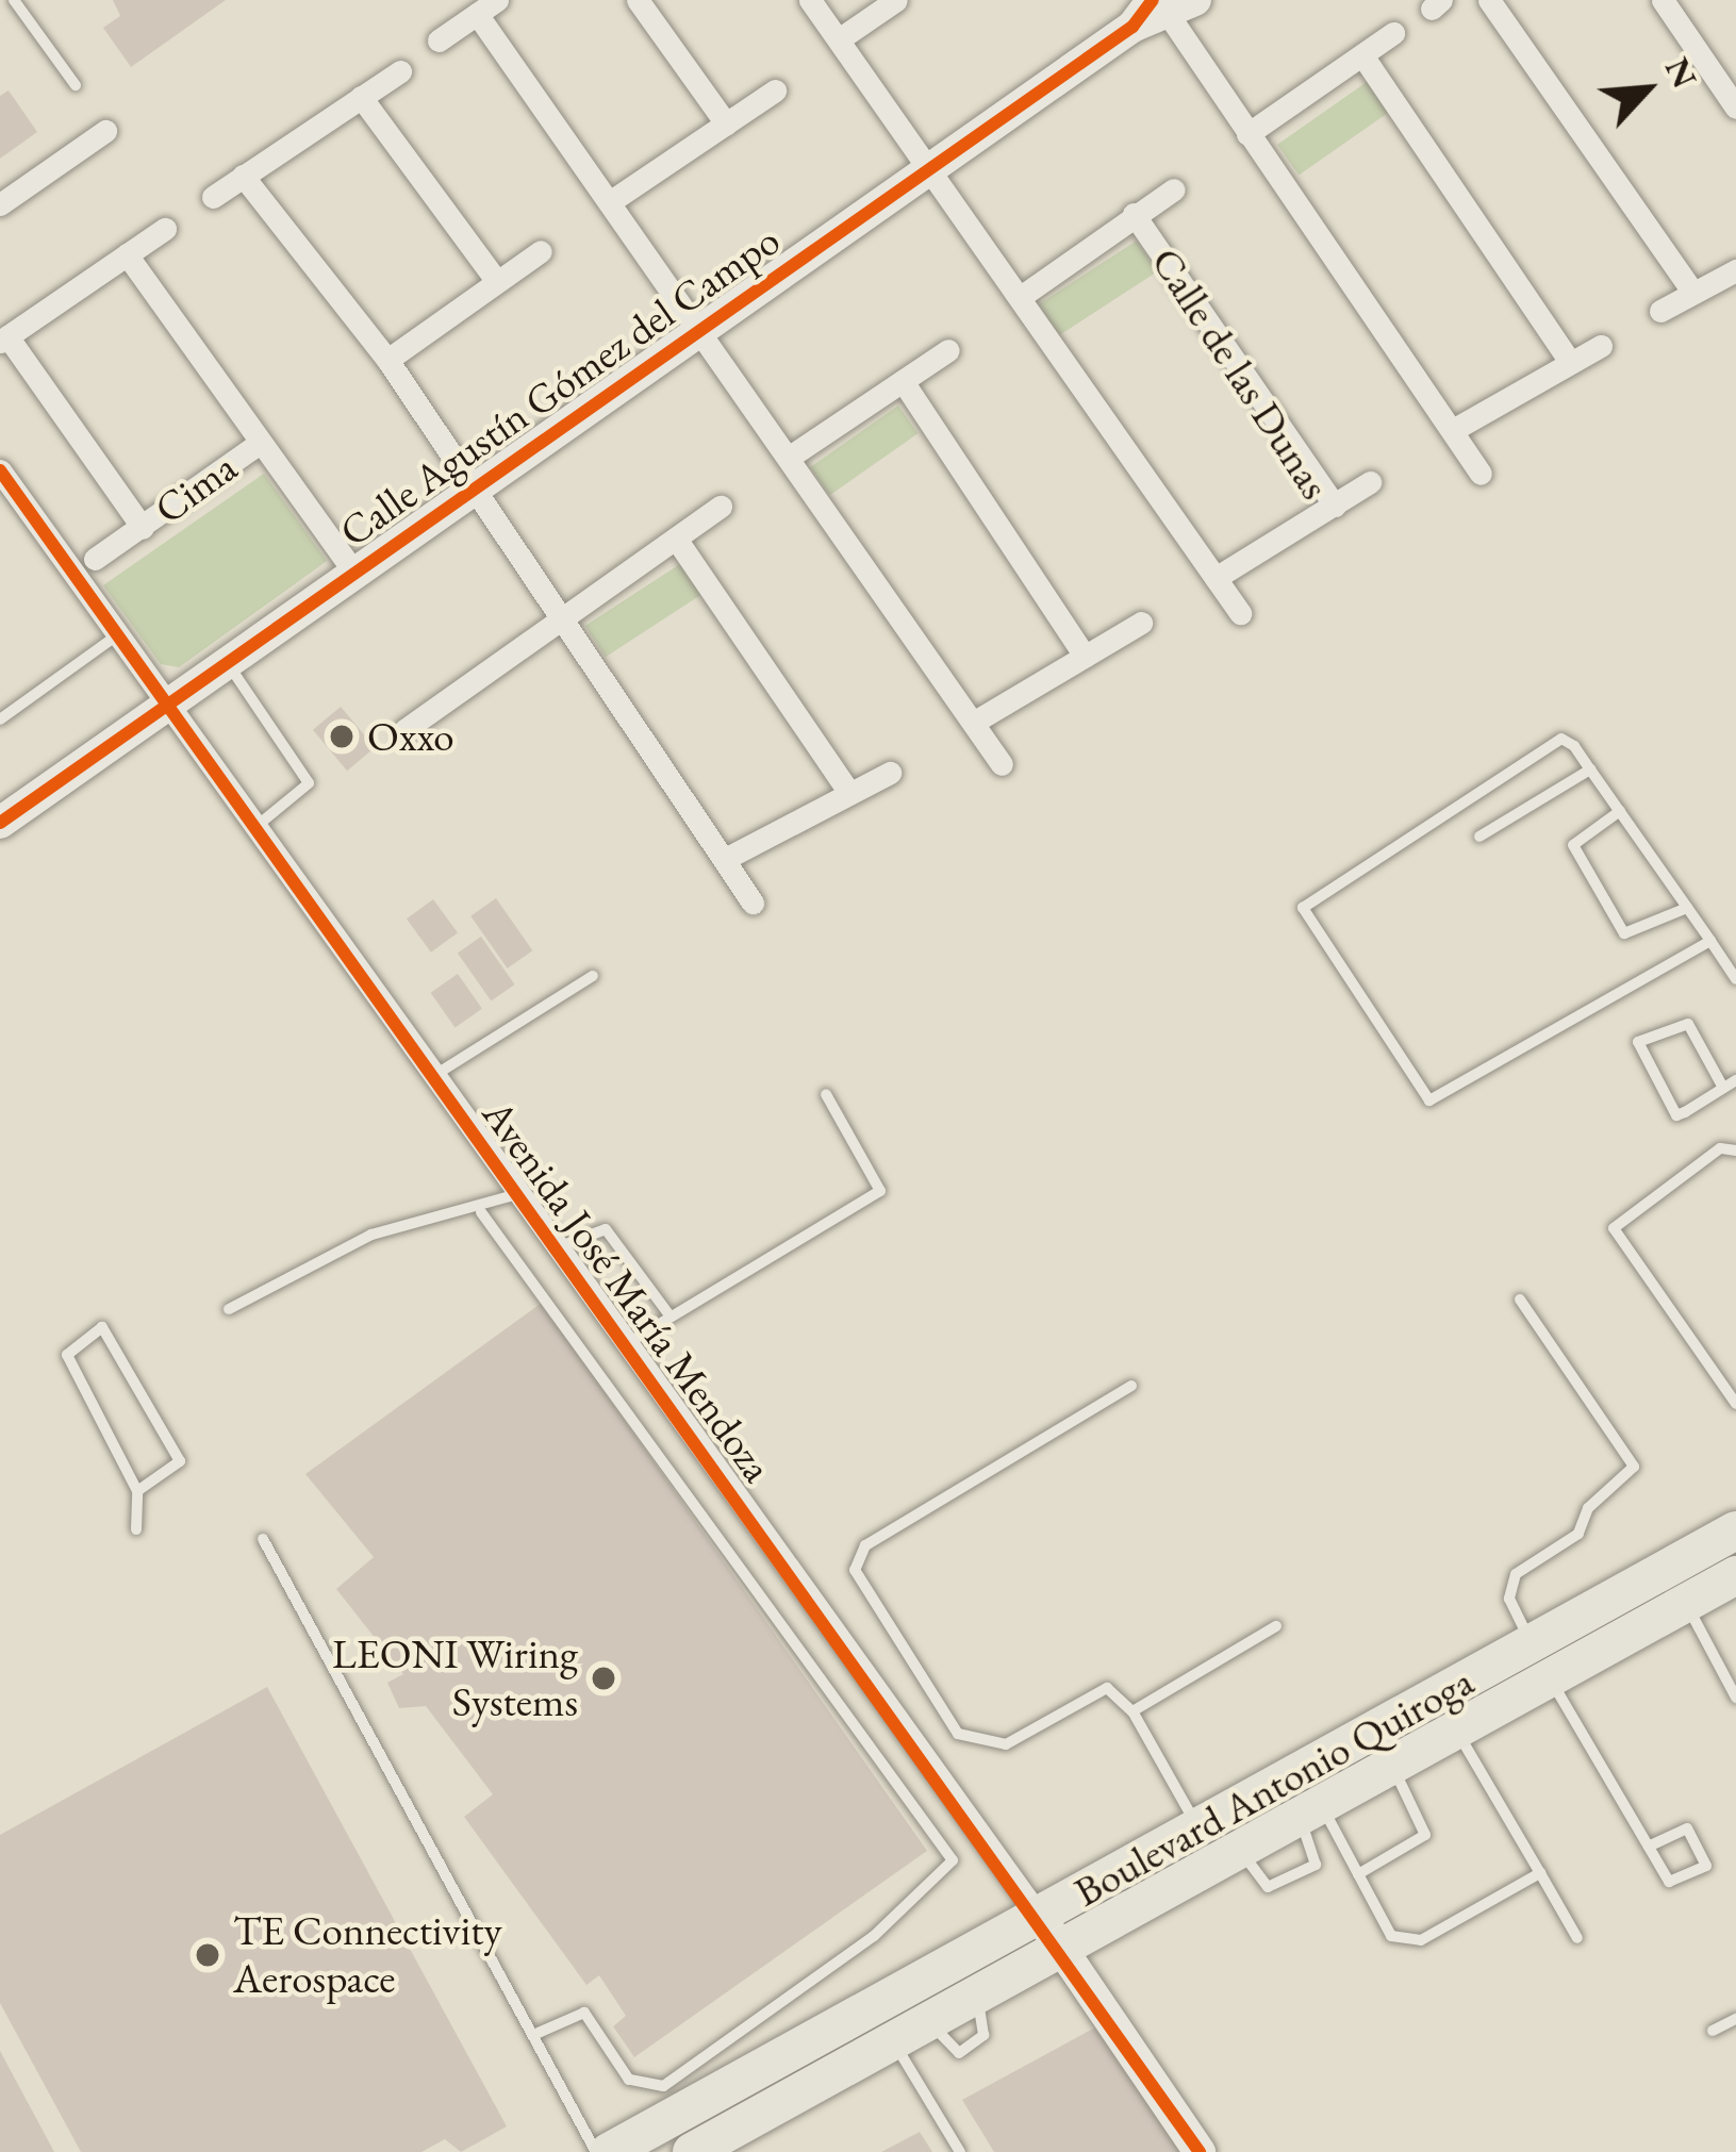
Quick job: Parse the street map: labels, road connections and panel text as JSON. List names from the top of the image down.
{
  "streets": {
    "main road": ["Boulevard Antonio Quiroga"],
    "street": [
      "Calle de las Dunas",
      "Calle Agustín Gómez del Campo",
      "Cima",
      "Avenida José María Mendoza"
    ]
  },
  "crossings": [
    ["Calle Agustín Gómez del Campo", "Avenida José María Mendoza"],
    ["Avenida José María Mendoza", "Boulevard Antonio Quiroga"]
  ],
  "places": ["Oxxo", "LEONI Wiring Systems", "TE Connectivity Aerospace"],
  "north": "top right"
}
